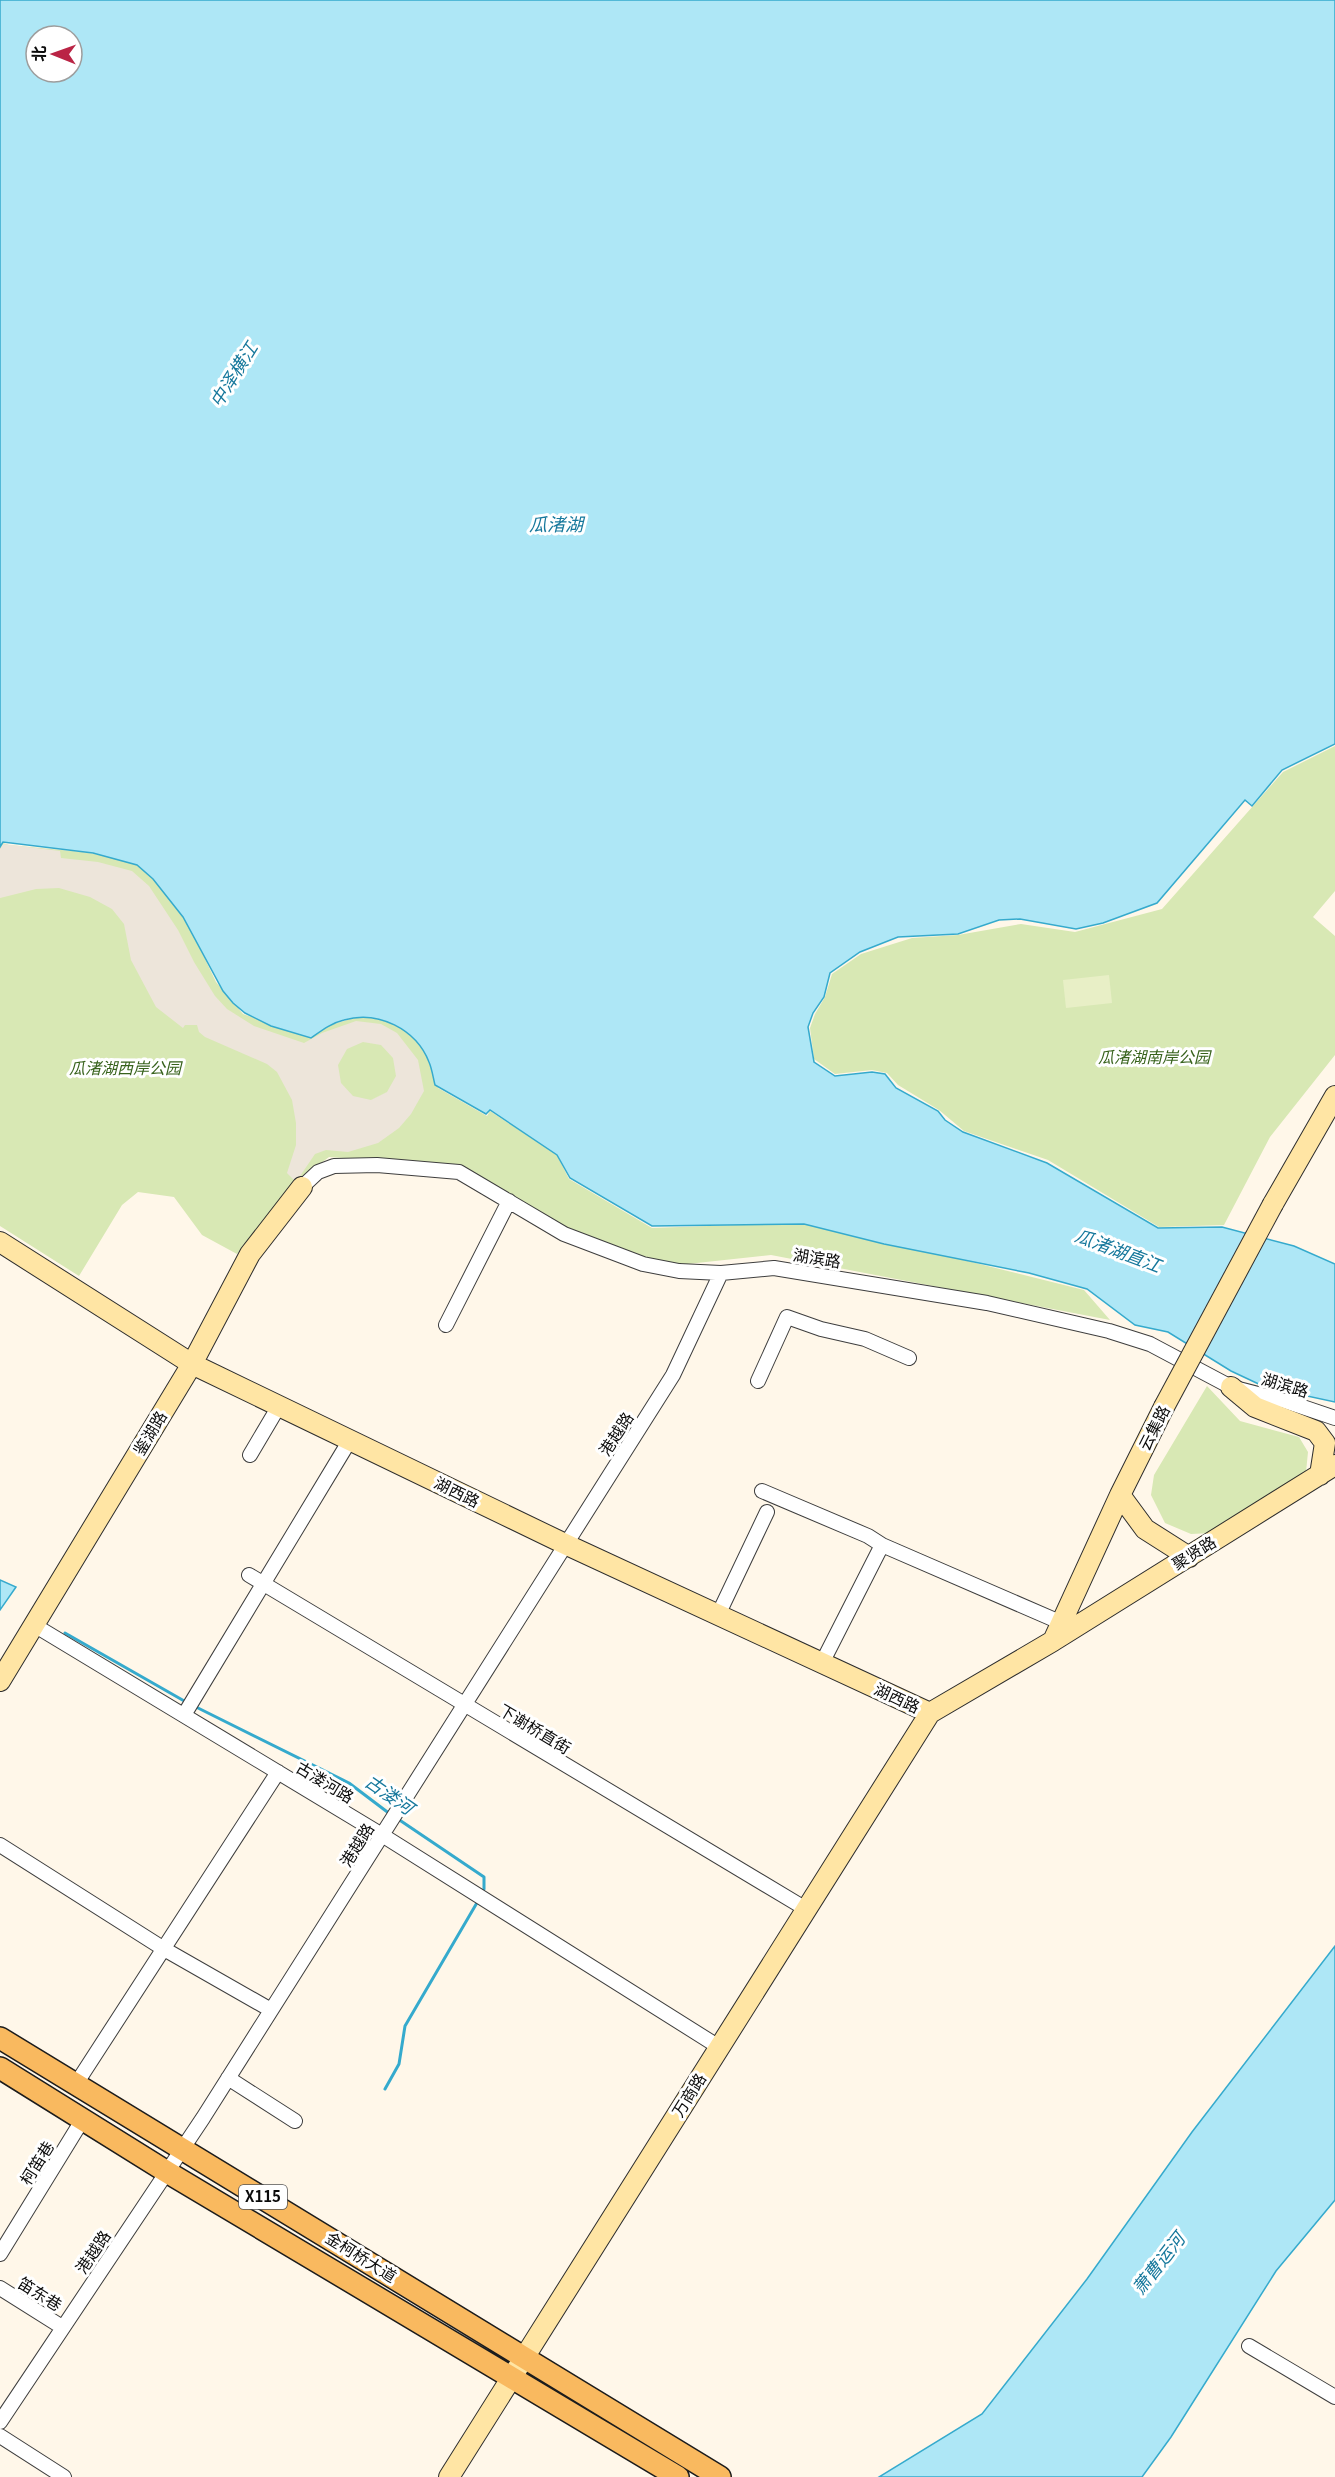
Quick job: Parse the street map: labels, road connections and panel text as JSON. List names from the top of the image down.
{
  "streets": {
    "main road": ["X115", "金柯桥大道"],
    "street": [
      "湖滨路",
      "云集路",
      "鉴湖路",
      "港越路",
      "湖西路",
      "聚贤路",
      "下谢桥直街",
      "古溇河路",
      "万商路",
      "柯笛巷",
      "笛东巷"
    ]
  },
  "crossings": [
    ["湖滨路", "鉴湖路"],
    ["湖滨路", "港越路"],
    ["云集路", "聚贤路"],
    ["鉴湖路", "湖西路"],
    ["鉴湖路", "古溇河路"],
    ["港越路", "湖西路"],
    ["港越路", "下谢桥直街"],
    ["港越路", "古溇河路"],
    ["港越路", "金柯桥大道"],
    ["港越路", "笛东巷"],
    ["湖西路", "万商路"],
    ["下谢桥直街", "万商路"],
    ["古溇河路", "万商路"],
    ["万商路", "金柯桥大道"],
    ["柯笛巷", "金柯桥大道"]
  ],
  "water": [
    "中泽横江",
    "瓜渚湖",
    "瓜渚湖直江",
    "古溇河",
    "萧曹运河"
  ],
  "parks": ["瓜渚湖南岸公园", "瓜渚湖西岸公园"],
  "north": "left"
}
